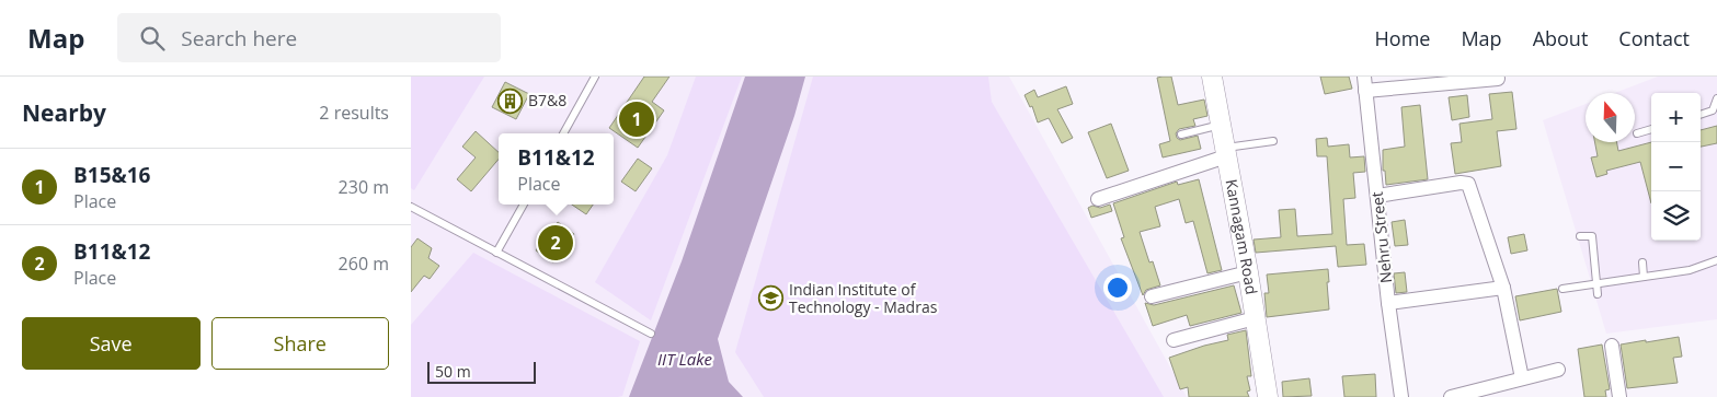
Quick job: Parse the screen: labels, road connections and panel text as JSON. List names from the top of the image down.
{
  "streets": {
    "street": ["Kannagam Road", "Nehru Street"]
  },
  "water": ["IIT Lake"],
  "places": {
    "building": ["B7&8"],
    "school or university": ["Indian Institute of Technology - Madras"]
  },
  "scale_bar": "50 m",
  "north": "top",
  "page": {
    "header": "Map",
    "search": "Search here",
    "nav": [
      "Home",
      "Map",
      "About",
      "Contact"
    ],
    "heading": ["Nearby", "2 results"],
    "map_buttons": ["+", "−"],
    "pins": ["1", "2"],
    "popup": ["B11&12", "Place"],
    "list": [
      {
        "mark": "1",
        "name": "B15&16",
        "note": "Place",
        "value": "230 m"
      },
      {
        "mark": "2",
        "name": "B11&12",
        "note": "Place",
        "value": "260 m"
      }
    ],
    "buttons": ["Save", "Share"],
    "scale": "50 m"
  }
}
